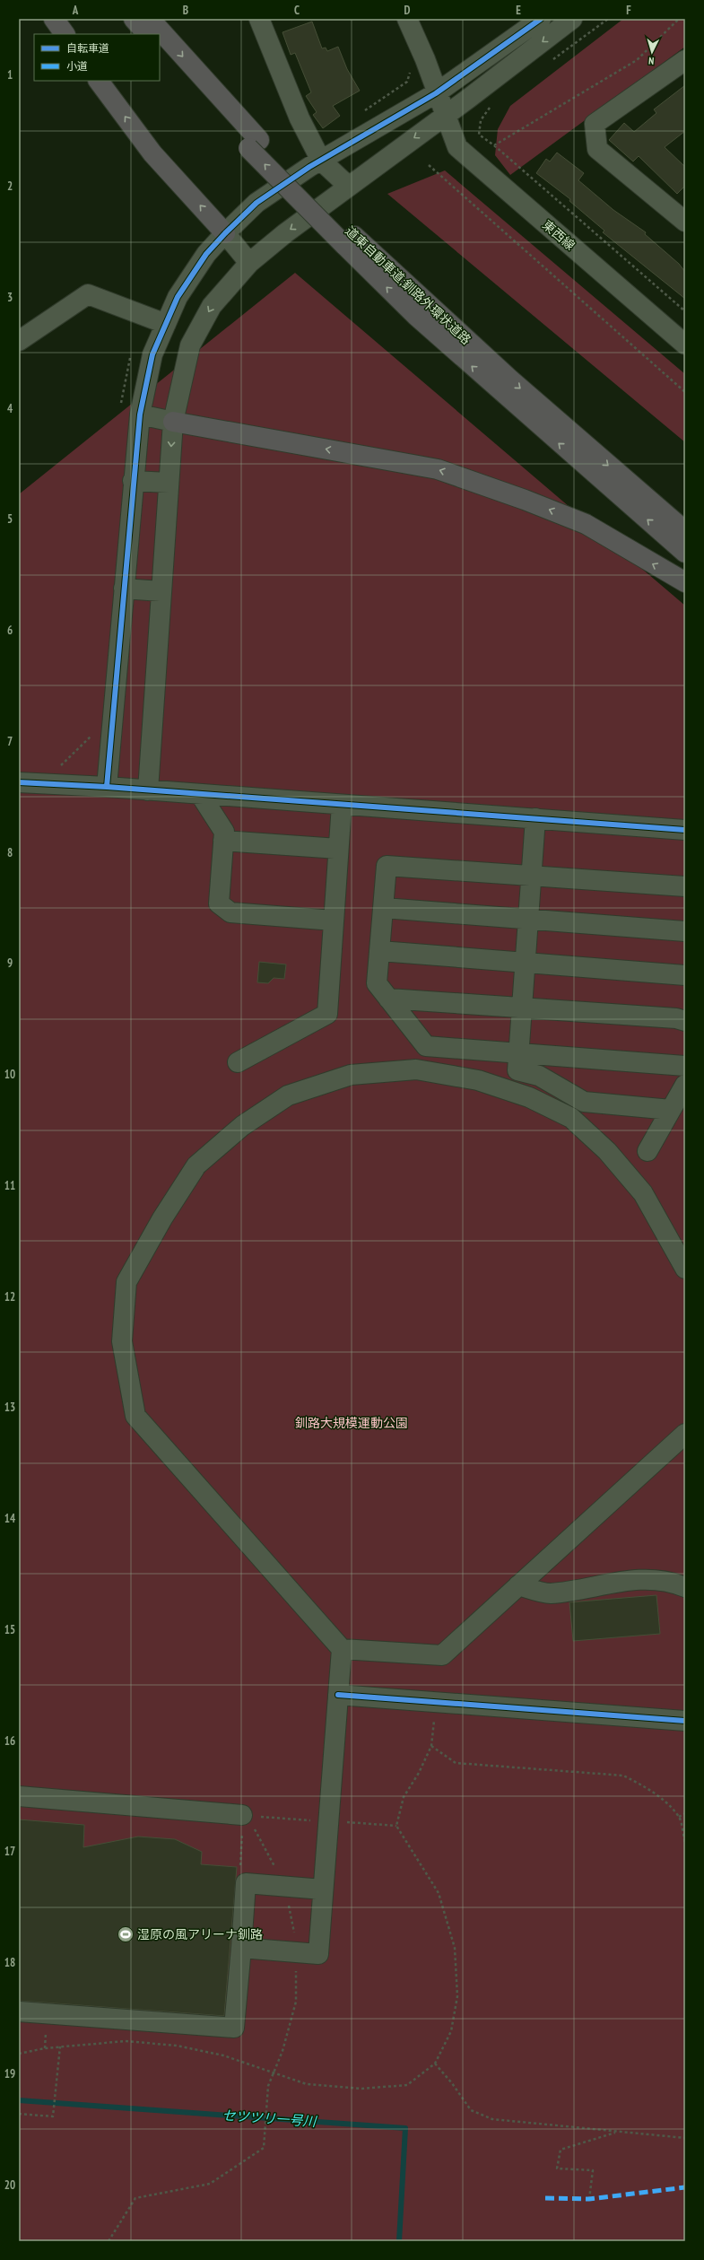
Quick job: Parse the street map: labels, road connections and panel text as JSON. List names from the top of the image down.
{
  "streets": {
    "highway": ["道東自動車道;釧路外環状道路"],
    "street": ["東西線"]
  },
  "water": ["セツツリ一号川"],
  "parks": ["釧路大規模運動公園"],
  "places": {
    "sports": ["湿原の風アリーナ釧路"]
  },
  "legend": ["自転車道", "小道"],
  "north": "bottom",
  "grid": {
    "columns": [
      "A",
      "B",
      "C",
      "D",
      "E",
      "F"
    ],
    "rows": [
      "1",
      "2",
      "3",
      "4",
      "5",
      "6",
      "7",
      "8",
      "9",
      "10",
      "11",
      "12",
      "13",
      "14",
      "15",
      "16",
      "17",
      "18",
      "19",
      "20"
    ]
  }
}
